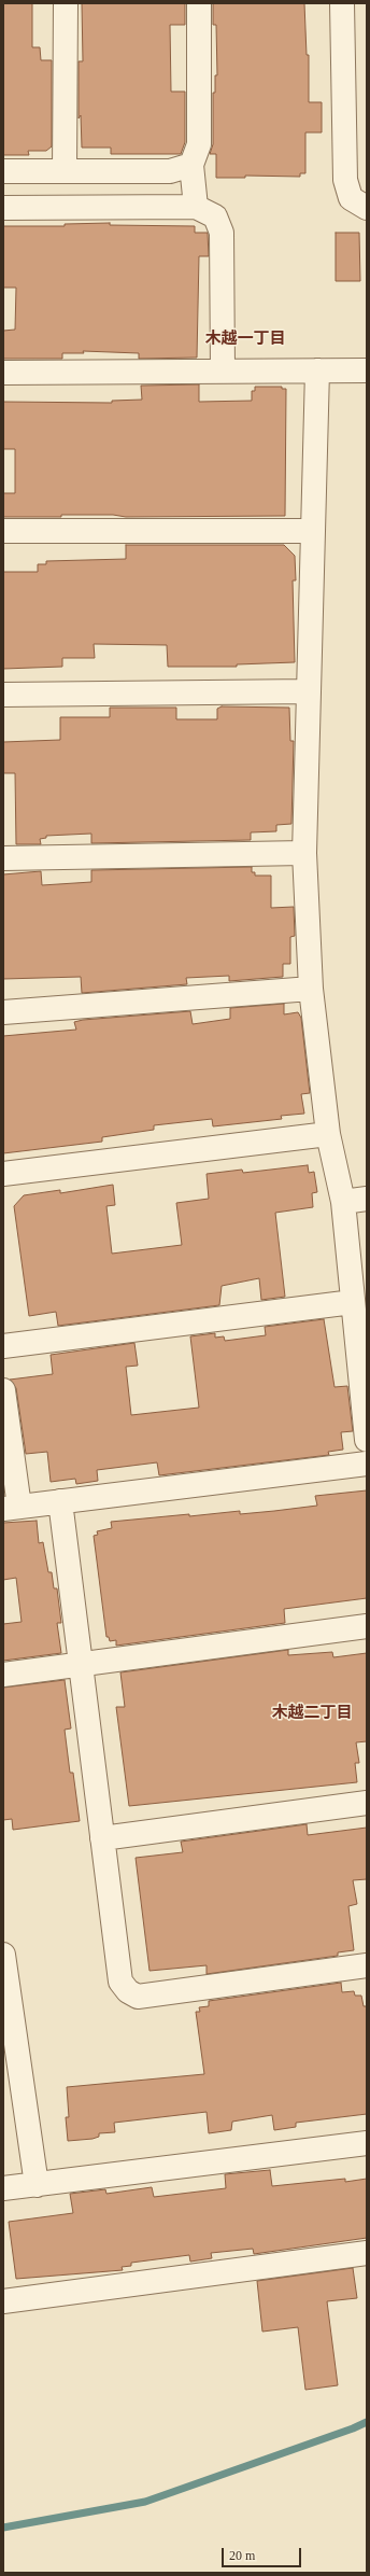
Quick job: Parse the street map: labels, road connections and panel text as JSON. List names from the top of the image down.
{
  "districts": ["木越一丁目", "木越二丁目"],
  "scale_bar": "20 m"
}
